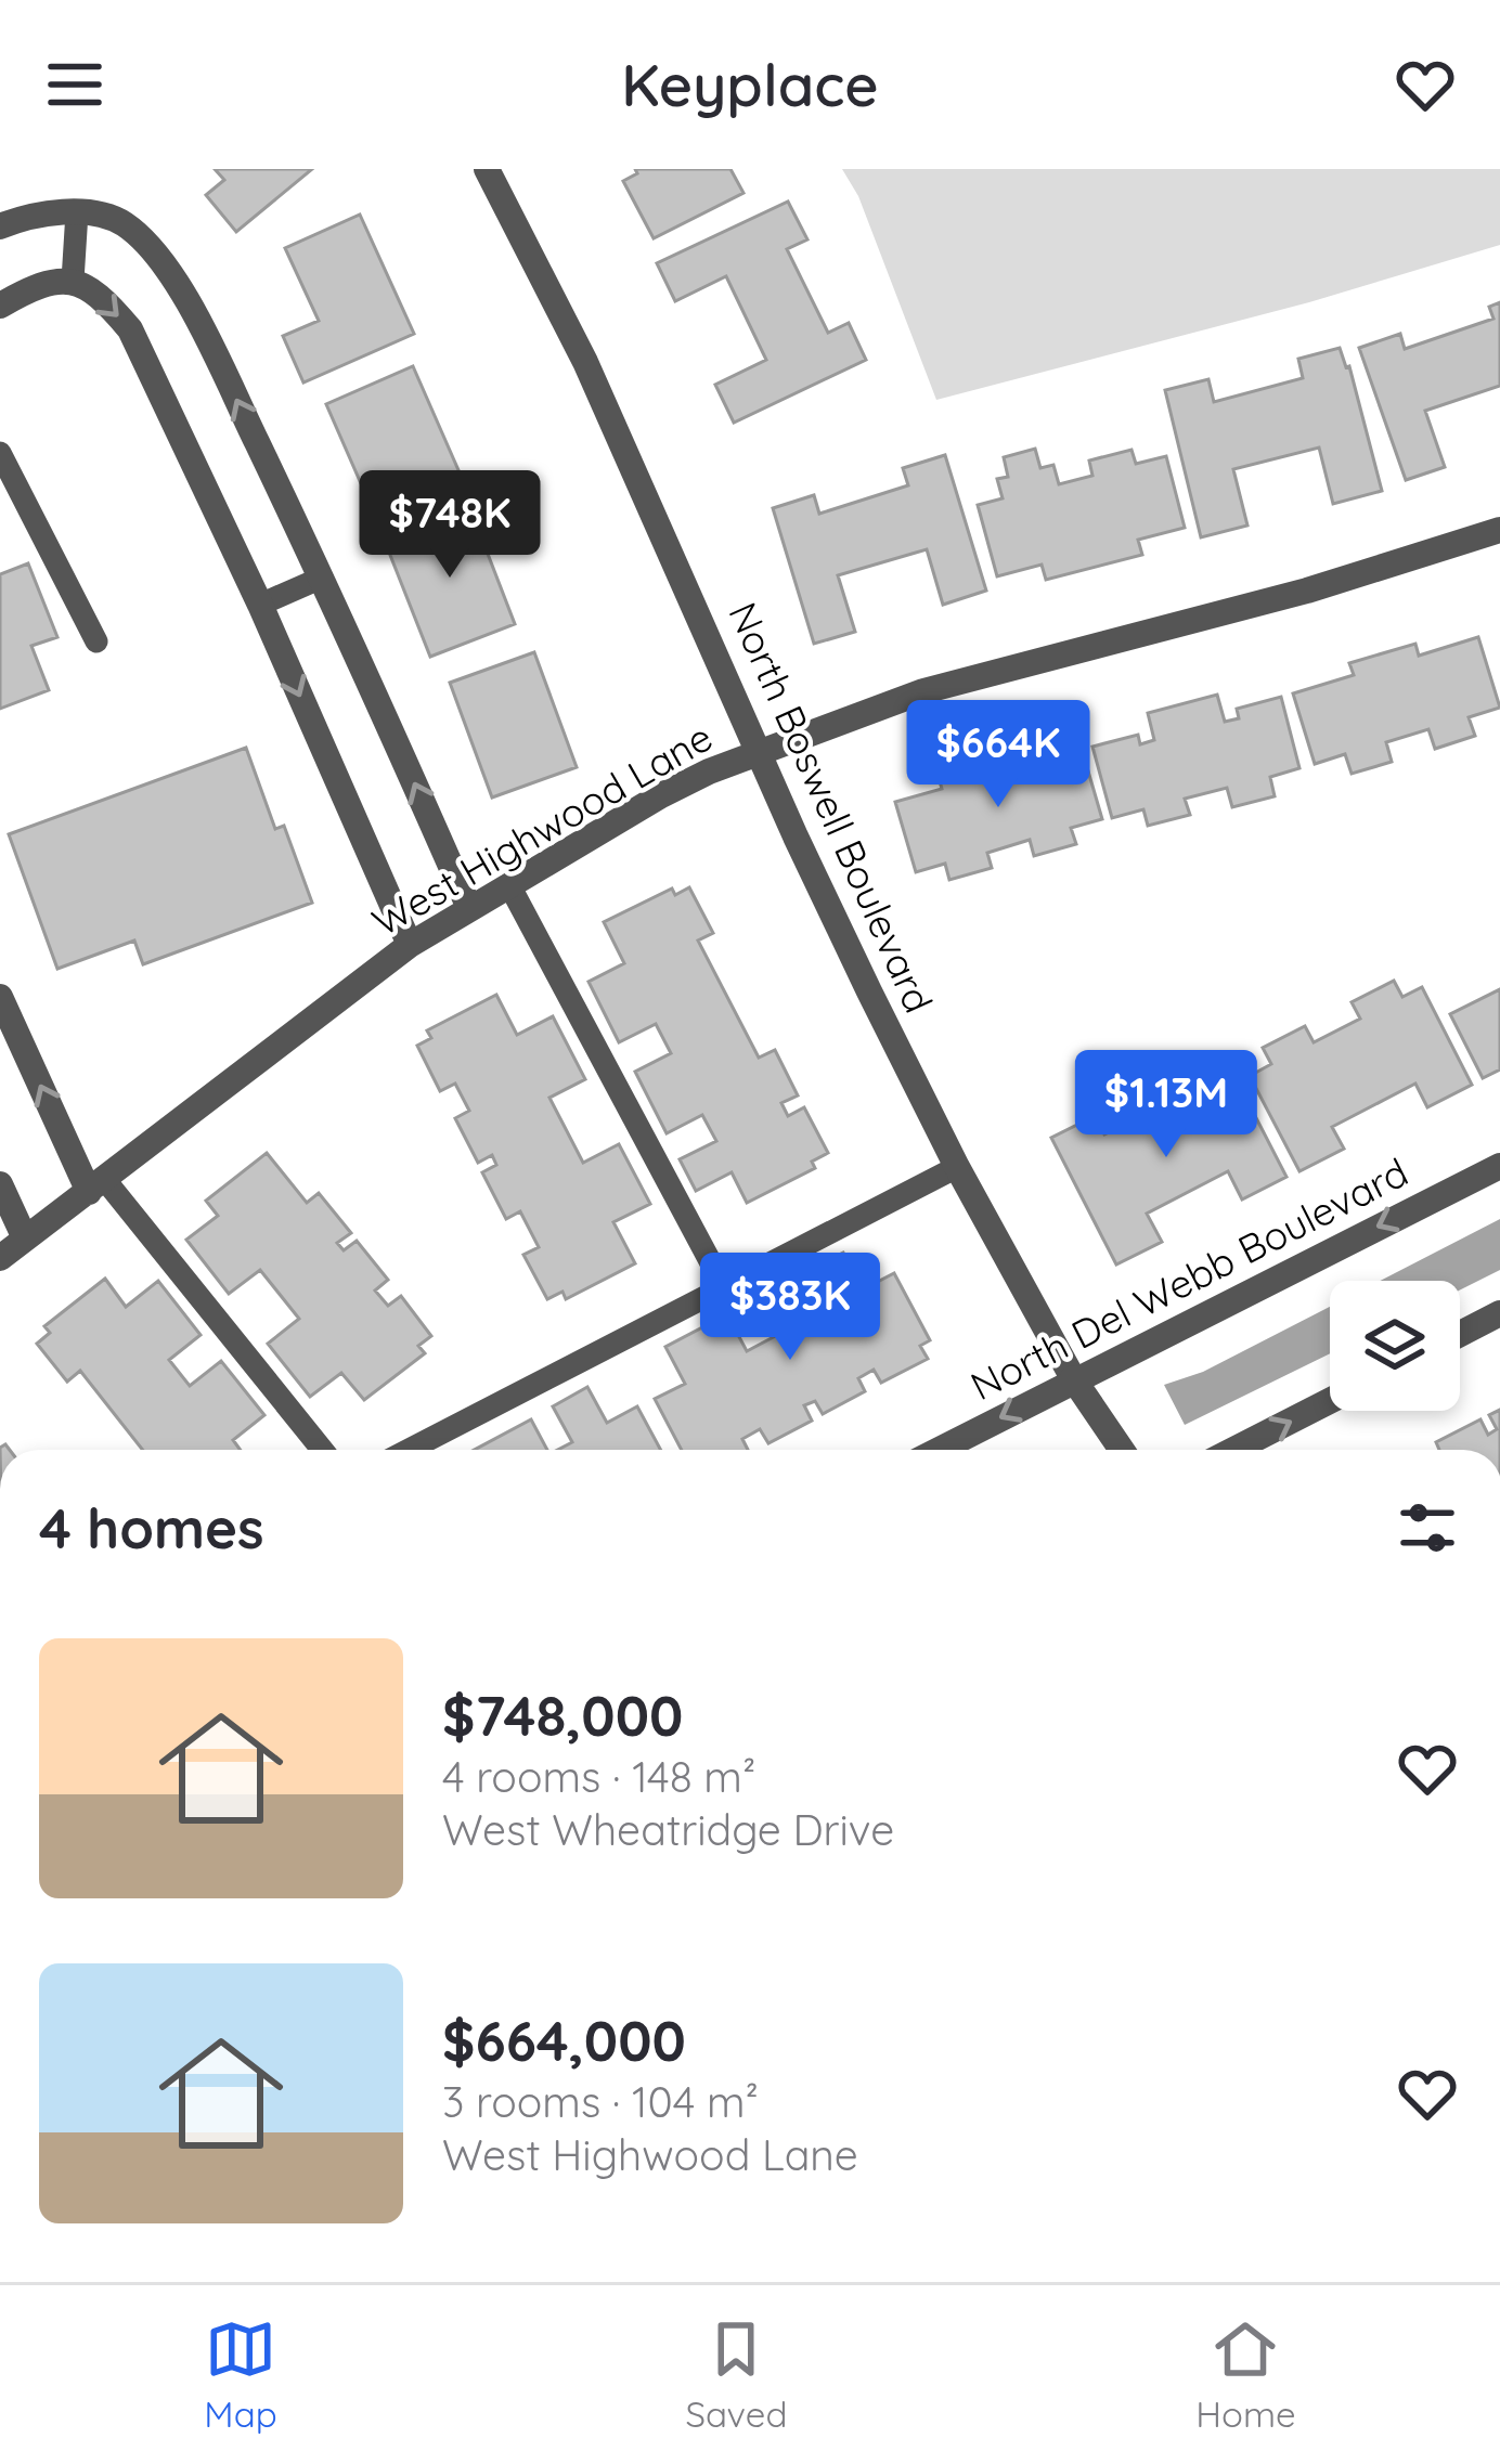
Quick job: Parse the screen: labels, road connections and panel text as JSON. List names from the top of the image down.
{
  "streets": {
    "street": ["North Boswell Boulevard", "West Highwood Lane", "North Del Webb Boulevard"]
  },
  "crossings": [
    ["North Boswell Boulevard", "West Highwood Lane"],
    ["North Boswell Boulevard", "North Del Webb Boulevard"]
  ],
  "one_way": ["North Del Webb Boulevard"],
  "page": {
    "header": "Keyplace",
    "price": [
      "$748K",
      "$664K",
      "$1.13M",
      "$383K"
    ],
    "heading": "4 homes",
    "list": [
      {
        "name": "$748,000",
        "note": "4 rooms · 148 m² · West Wheatridge Drive"
      },
      {
        "name": "$664,000",
        "note": "3 rooms · 104 m² · West Highwood Lane"
      }
    ],
    "tabs": ["Map", "Saved", "Home"]
  }
}
